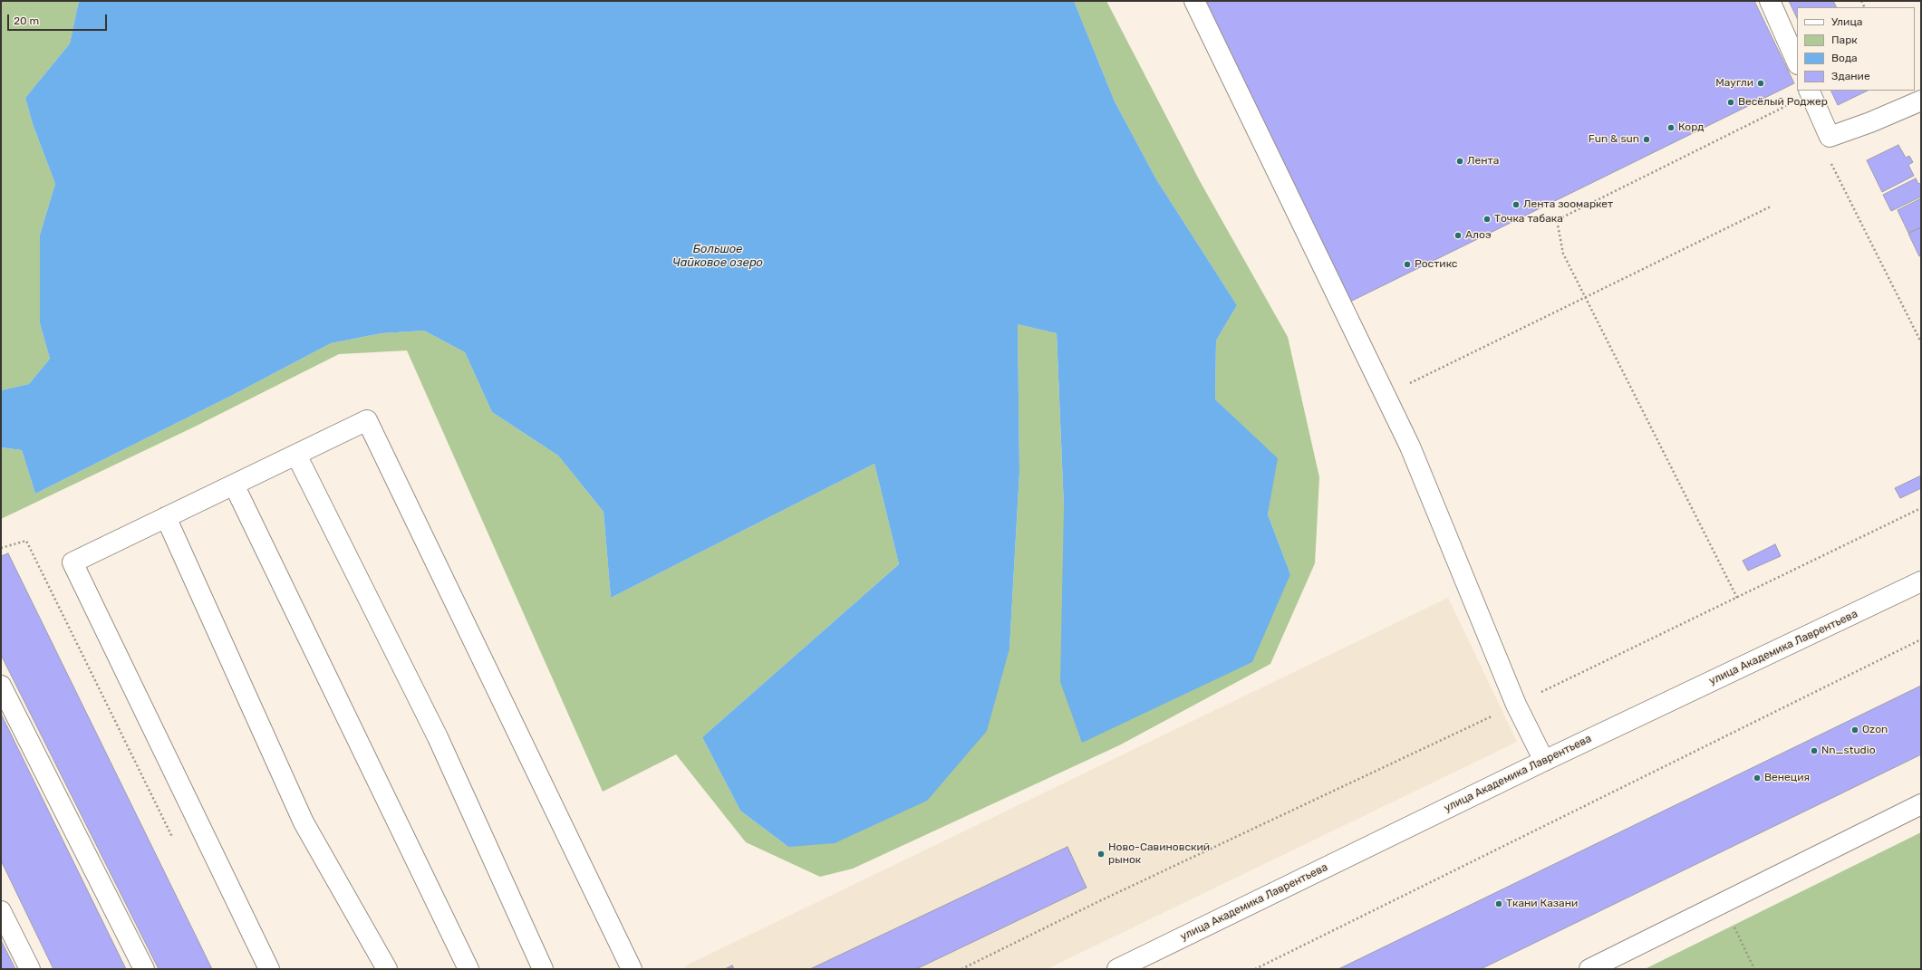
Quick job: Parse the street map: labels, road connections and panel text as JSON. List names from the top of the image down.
{
  "streets": {
    "street": ["улица Академика Лаврентьева"]
  },
  "water": ["Большое Чайковое озеро"],
  "places": [
    "Маугли",
    "Весёлый Роджер",
    "Корд",
    "Fun & sun",
    "Лента",
    "Лента зоомаркет",
    "Точка табака",
    "Алоэ",
    "Ростикс",
    "Ozon",
    "Nn_studio",
    "Венеция",
    "Ново-Савиновский рынок",
    "Ткани Казани"
  ],
  "legend": [
    "Улица",
    "Парк",
    "Вода",
    "Здание"
  ],
  "scale_bar": "20 m"
}
